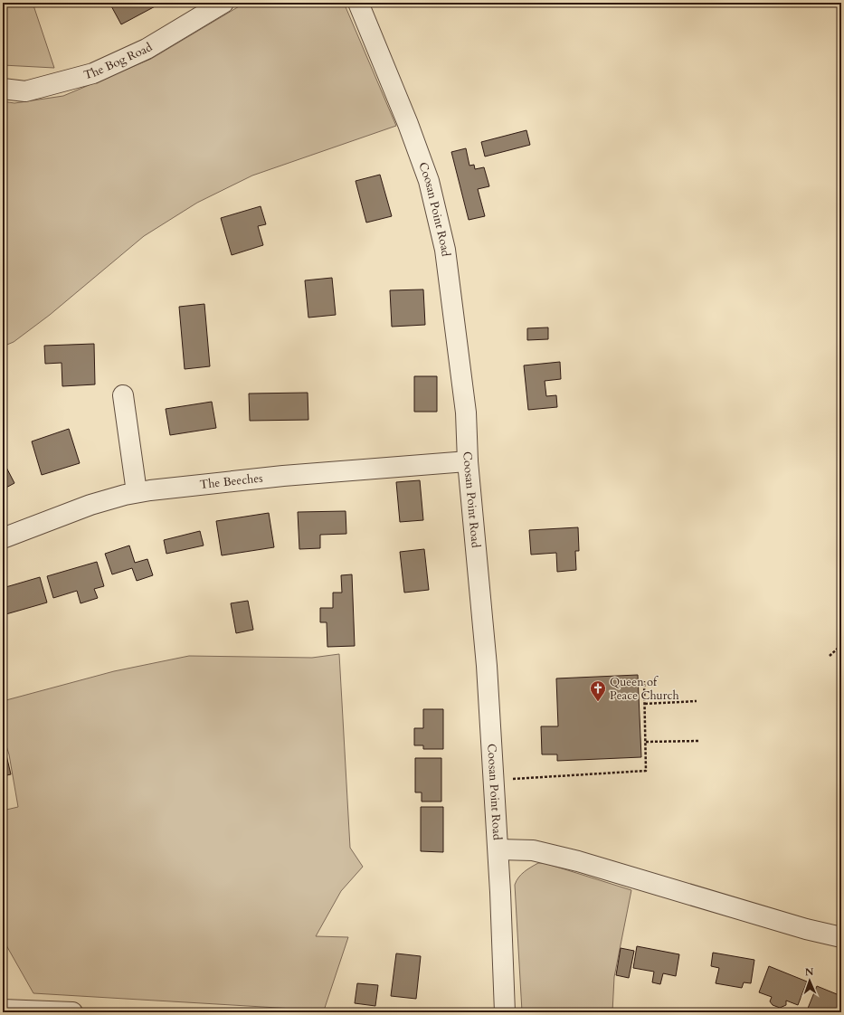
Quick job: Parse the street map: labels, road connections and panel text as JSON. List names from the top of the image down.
{
  "streets": {
    "street": ["The Bog Road", "Coosan Point Road", "The Beeches"]
  },
  "crossings": [
    ["Coosan Point Road", "The Beeches"]
  ],
  "places": {
    "church": ["Queen of Peace Church"]
  },
  "north": "top"
}
